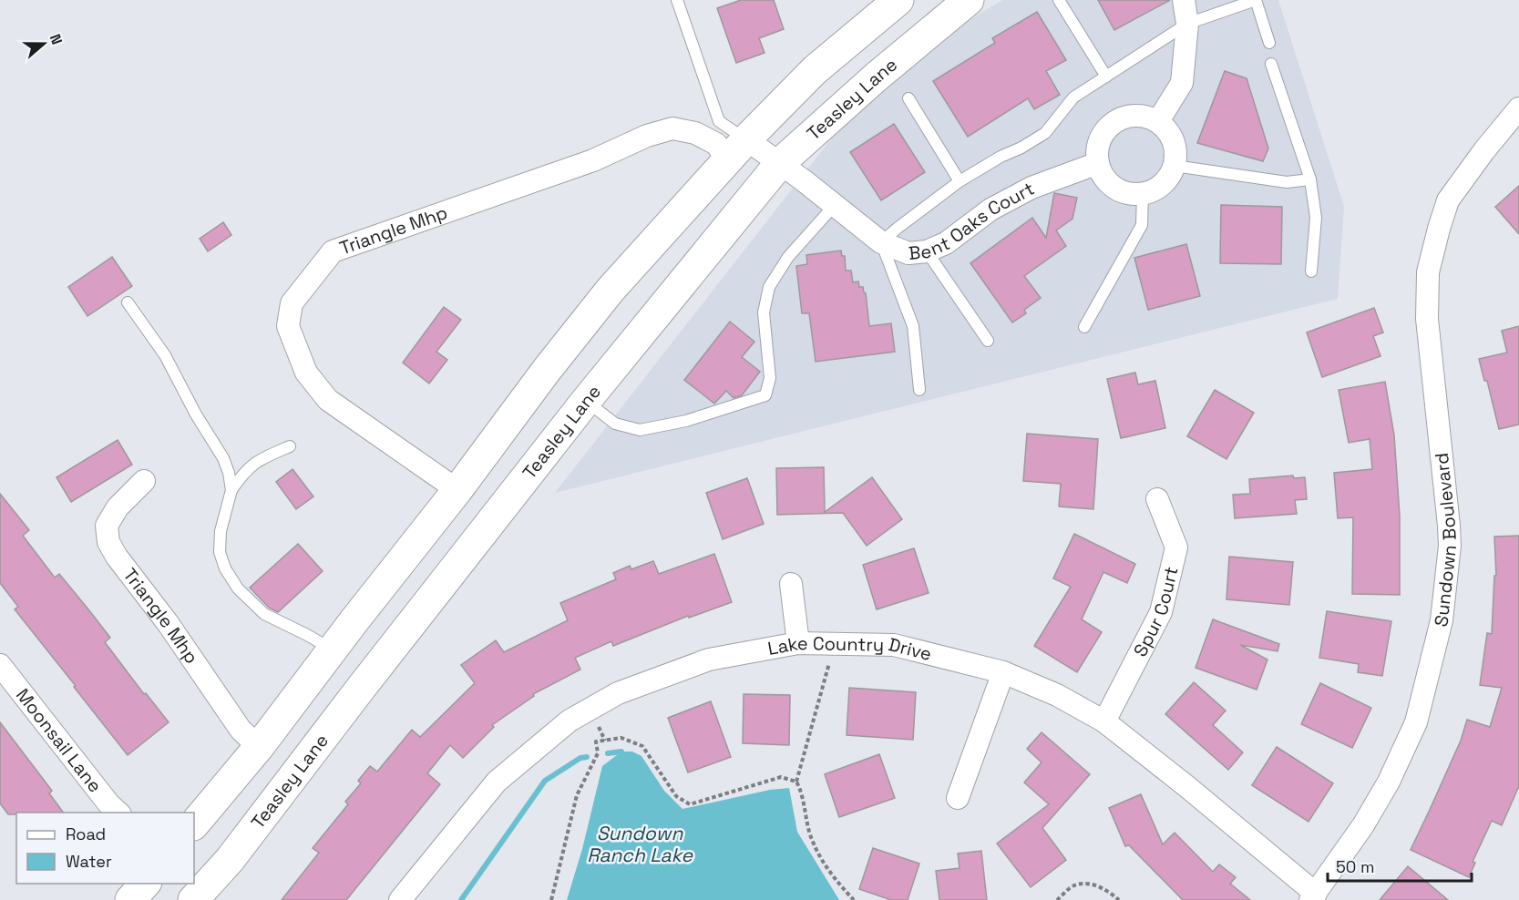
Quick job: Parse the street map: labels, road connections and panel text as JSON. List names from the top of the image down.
{
  "streets": {
    "main road": ["Teasley Lane"],
    "street": [
      "Bent Oaks Court",
      "Triangle Mhp",
      "Sundown Boulevard",
      "Spur Court",
      "Lake Country Drive",
      "Moonsail Lane"
    ]
  },
  "crossings": [
    ["Teasley Lane", "Bent Oaks Court"],
    ["Bent Oaks Court", "Triangle Mhp"],
    ["Sundown Boulevard", "Lake Country Drive"],
    ["Spur Court", "Lake Country Drive"]
  ],
  "water": ["Sundown Ranch Lake"],
  "legend": ["Road", "Water"],
  "scale_bar": "50 m",
  "north": "right"
}
